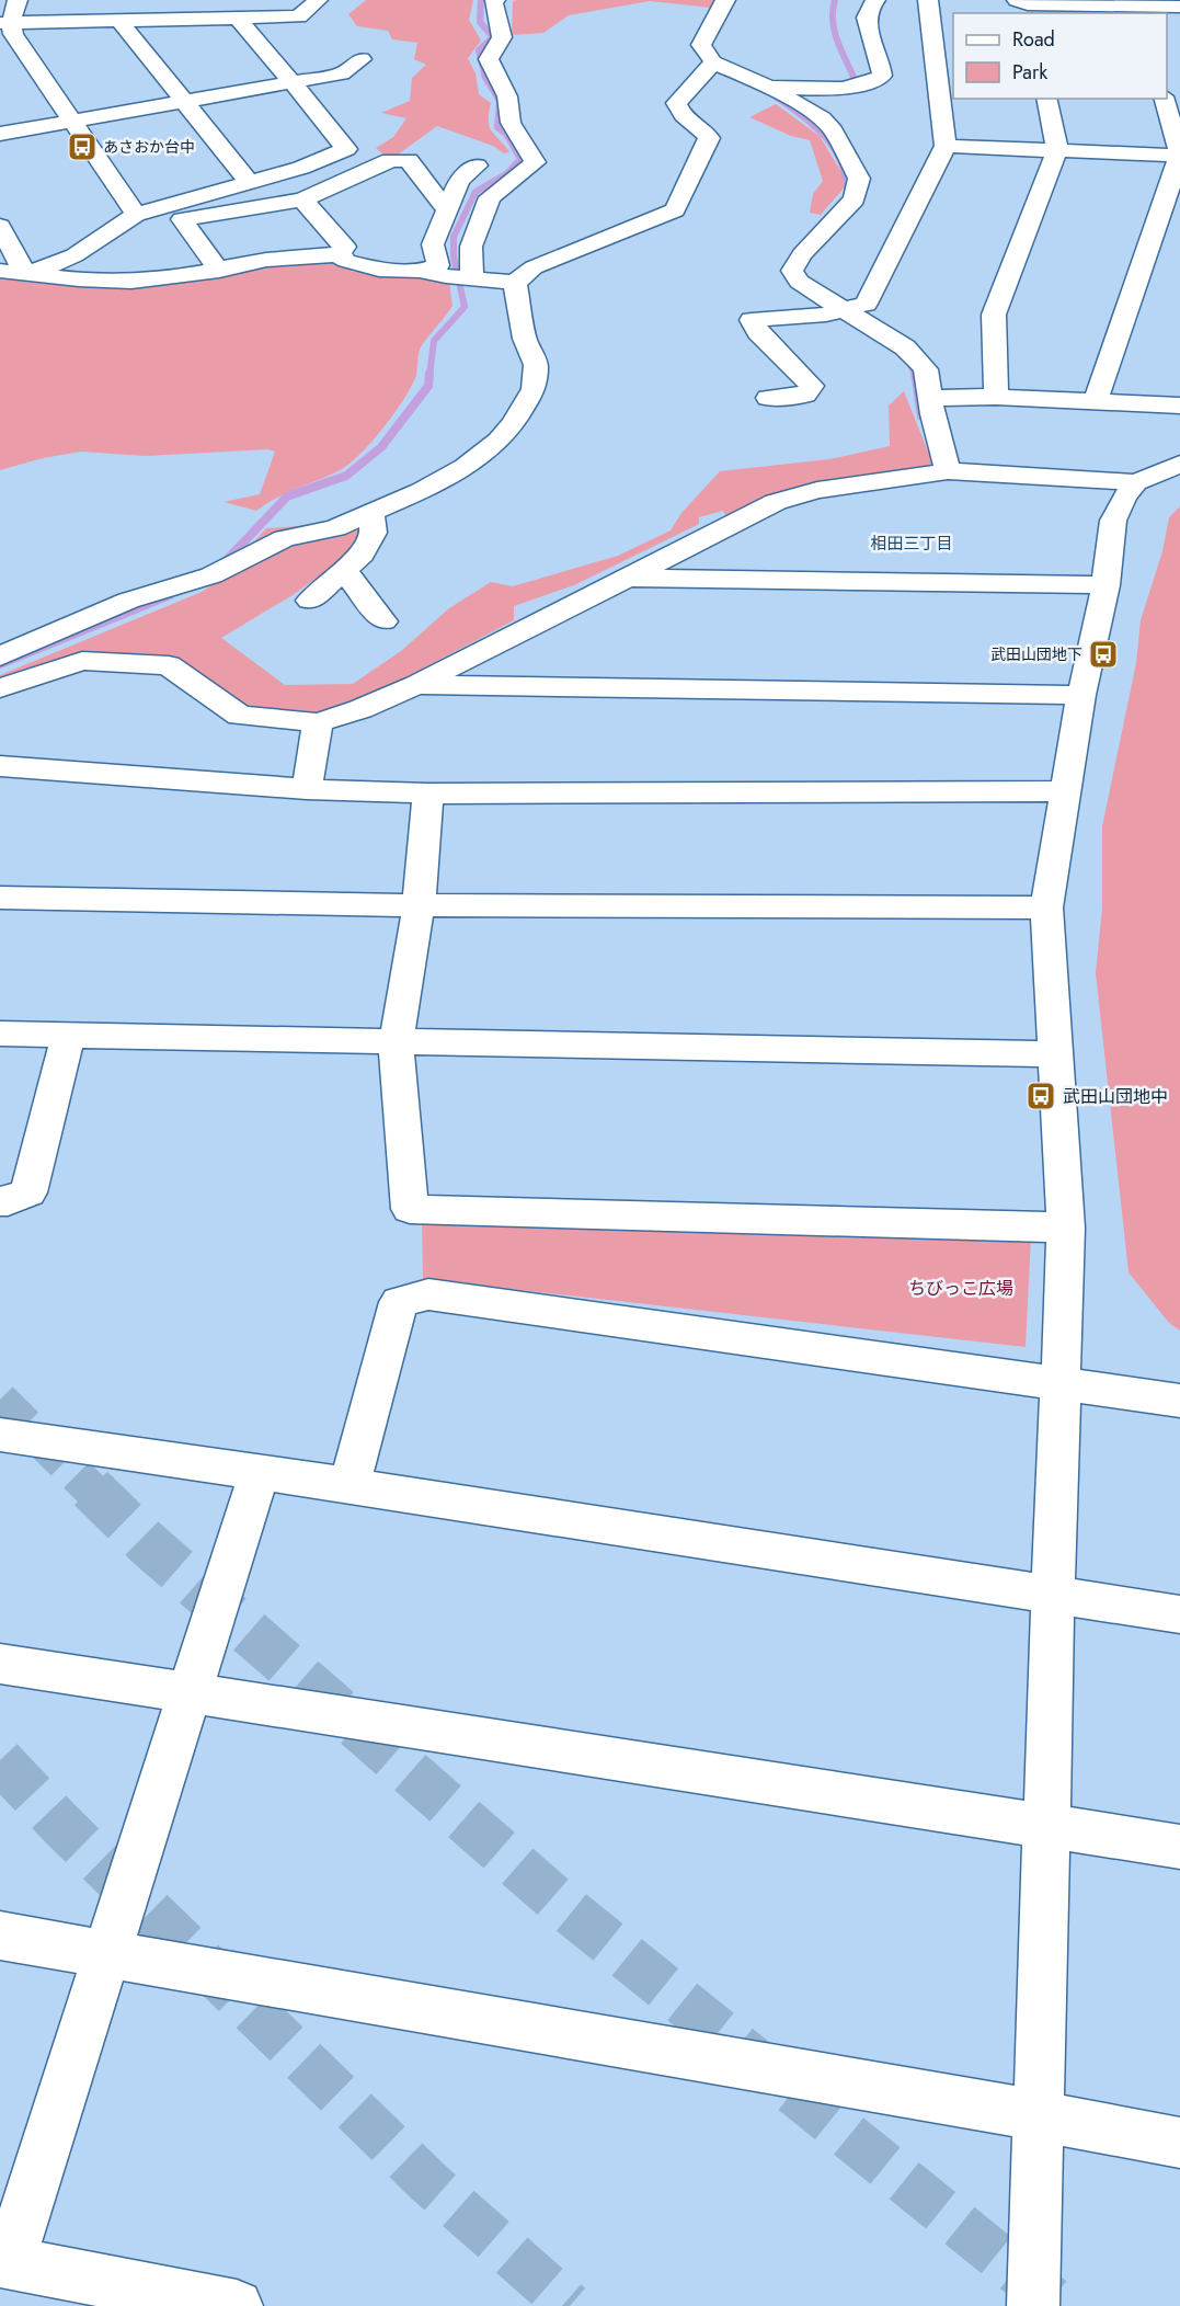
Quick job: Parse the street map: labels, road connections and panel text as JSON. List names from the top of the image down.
{
  "districts": ["相田三丁目"],
  "parks": ["ちびっこ広場"],
  "places": {
    "bus stop": ["あさおか台中", "武田山団地下", "武田山団地中"]
  },
  "legend": ["Road", "Park"]
}
